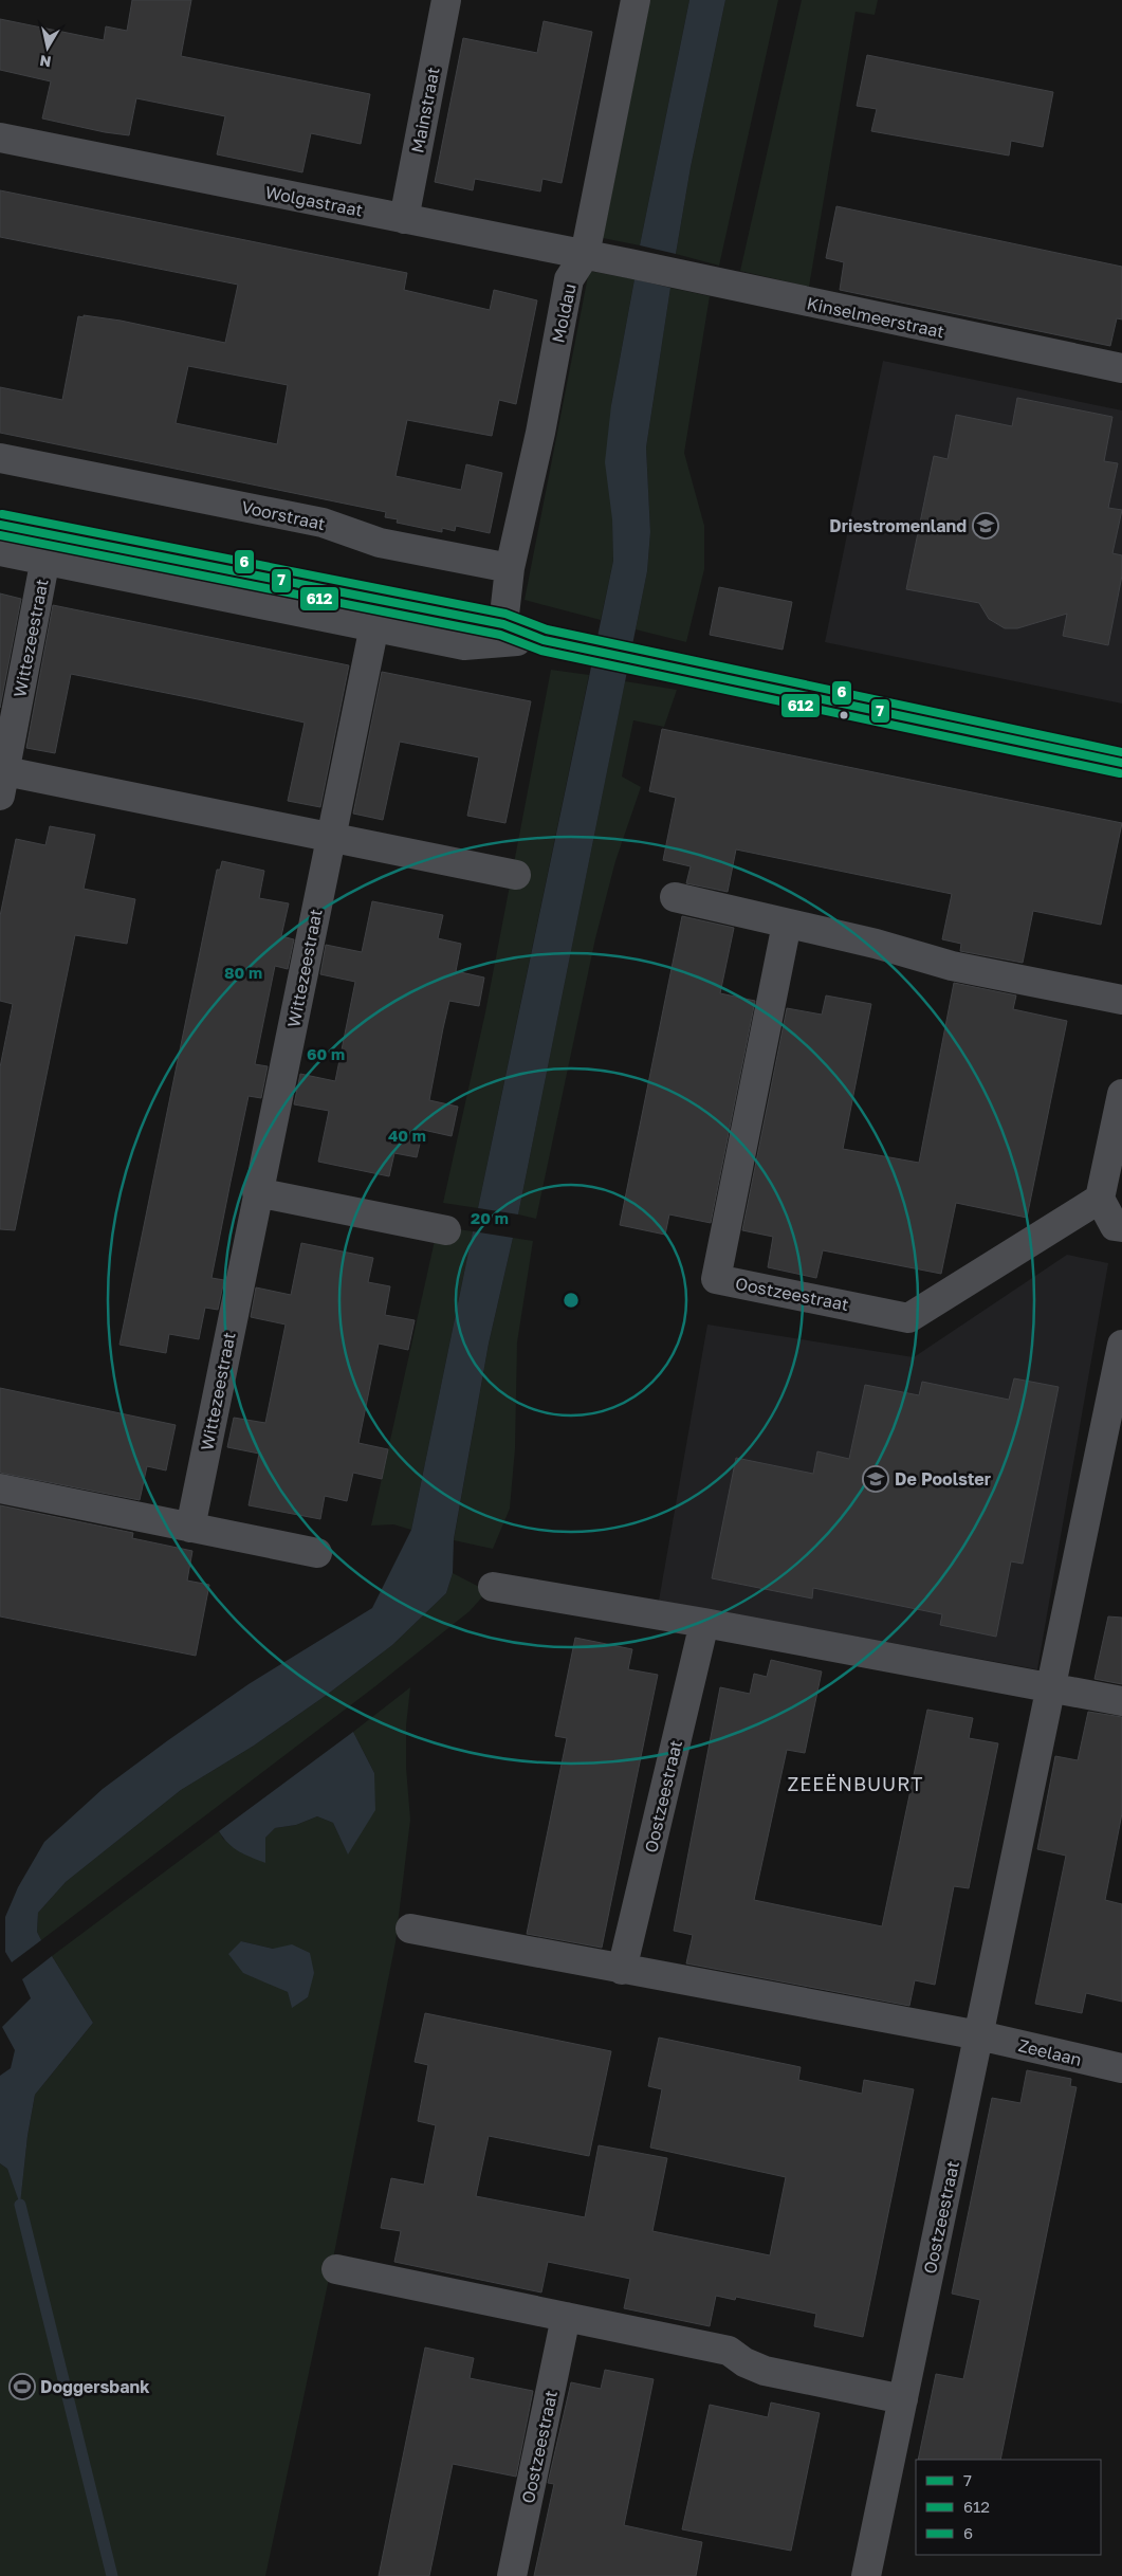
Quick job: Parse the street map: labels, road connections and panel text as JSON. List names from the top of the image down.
{
  "streets": {
    "street": [
      "Mainstraat",
      "Wolgastraat",
      "Moldau",
      "Kinselmeerstraat",
      "Voorstraat",
      "Wittezeestraat",
      "Oostzeestraat",
      "Zeelaan"
    ]
  },
  "crossings": [
    ["Mainstraat", "Wolgastraat"],
    ["Wolgastraat", "Moldau"],
    ["Wolgastraat", "Kinselmeerstraat"],
    ["Moldau", "Voorstraat"],
    ["Oostzeestraat", "Zeelaan"]
  ],
  "districts": ["ZEEËNBUURT"],
  "places": {
    "school or university": ["Driestromenland", "De Poolster"],
    "sports": ["Doggersbank"]
  },
  "lines": ["transit line 6", "transit line 7", "transit line 612"],
  "legend": ["7", "612", "6"],
  "north": "bottom",
  "rings": [
    "80 m",
    "60 m",
    "40 m",
    "20 m"
  ]
}
